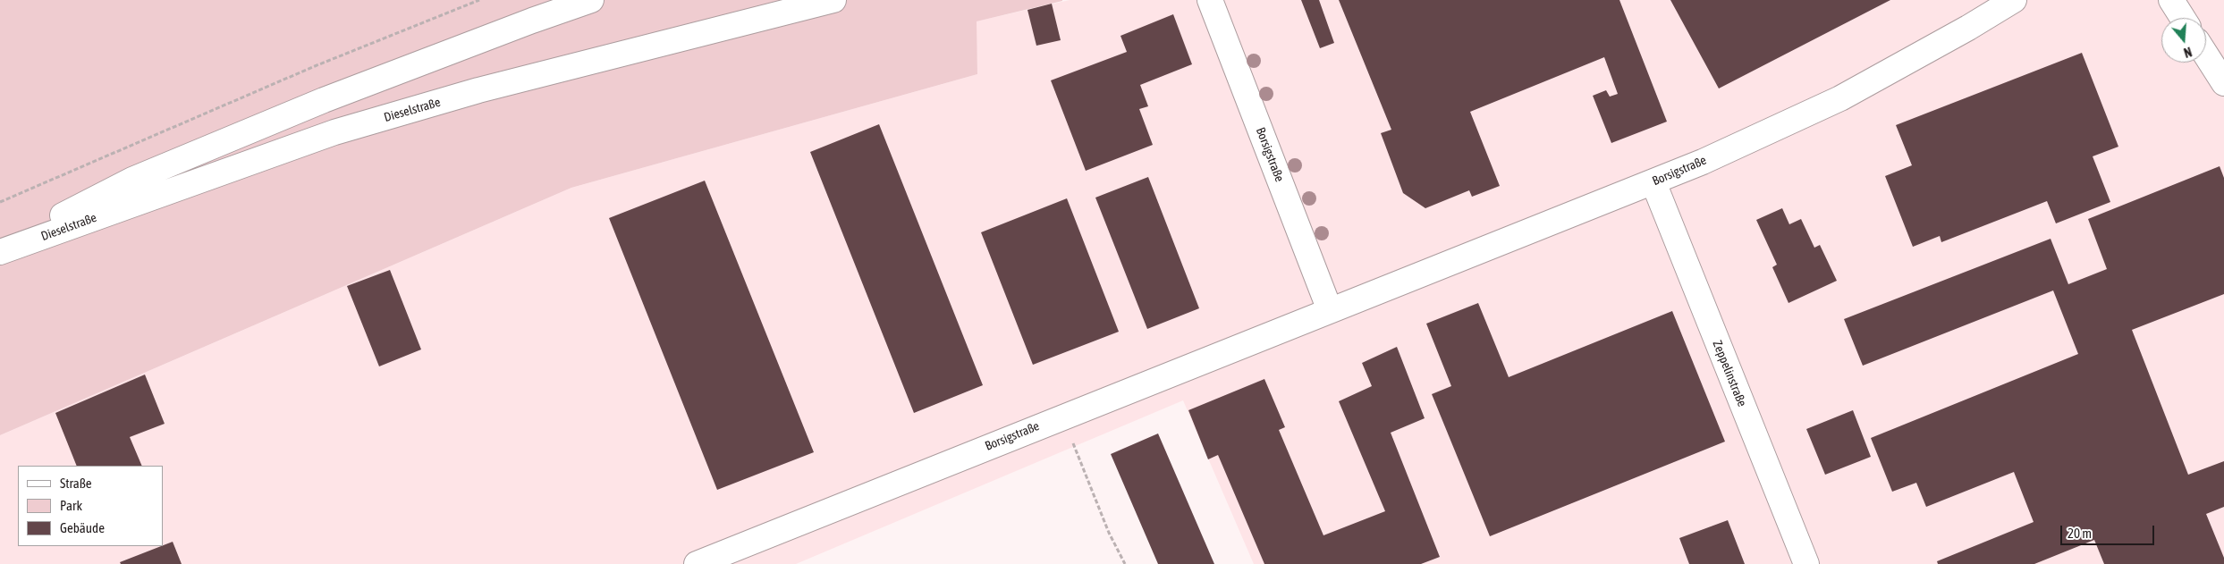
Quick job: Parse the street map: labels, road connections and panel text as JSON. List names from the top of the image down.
{
  "streets": {
    "street": ["Dieselstraße", "Borsigstraße", "Zeppelinstraße"]
  },
  "crossings": [
    ["Borsigstraße", "Zeppelinstraße"]
  ],
  "legend": ["Straße", "Park", "Gebäude"],
  "scale_bar": "20 m",
  "north": "bottom"
}
